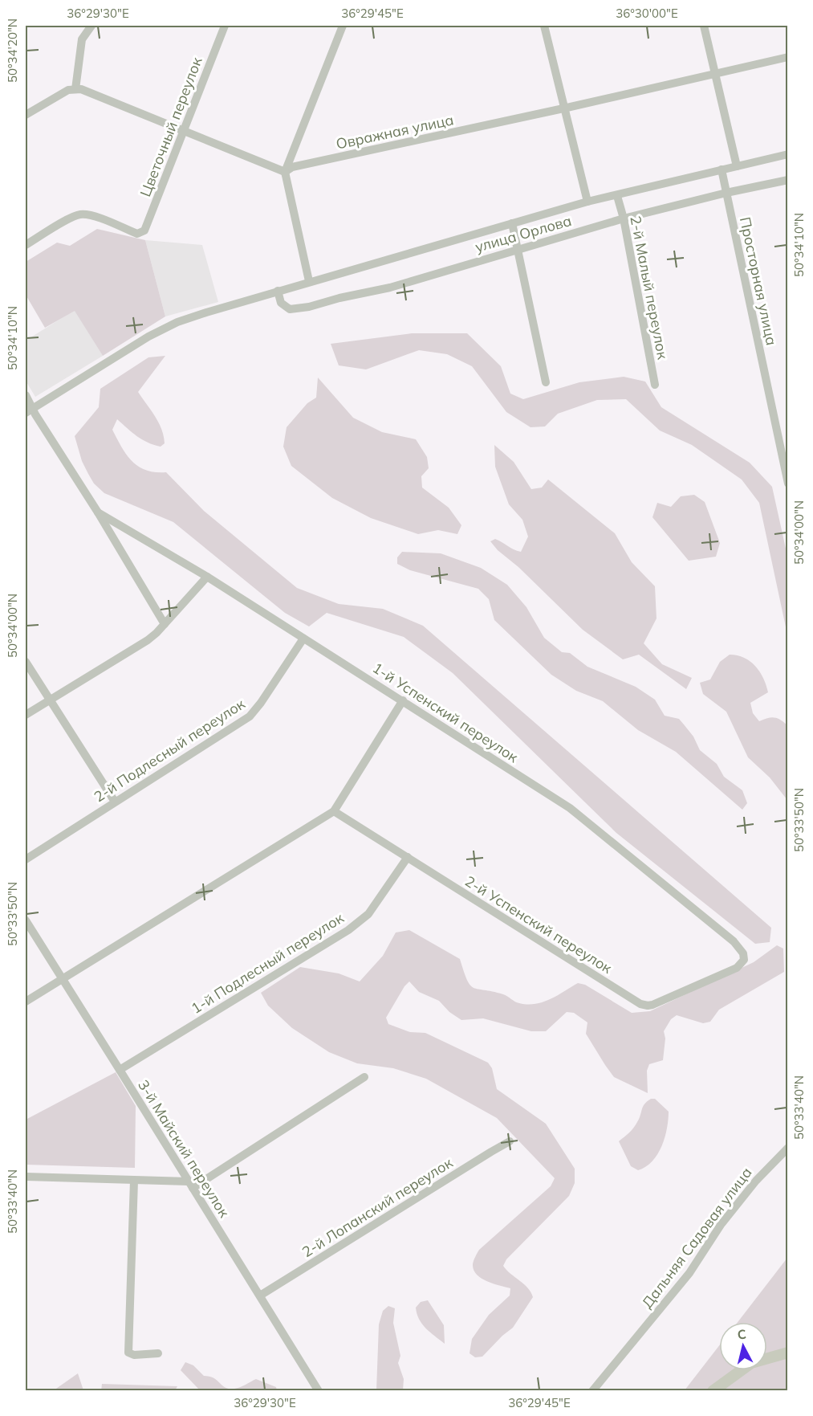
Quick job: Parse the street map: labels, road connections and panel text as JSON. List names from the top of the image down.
{
  "streets": {
    "street": [
      "Цветочный переулок",
      "Овражная улица",
      "улица Орлова",
      "Просторная улица",
      "2-й Малый переулок",
      "1-й Успенский переулок",
      "2-й Подлесный переулок",
      "2-й Успенский переулок",
      "1-й Подлесный переулок",
      "3-й Майский переулок",
      "2-й Лопанский переулок",
      "Дальняя Садовая улица"
    ]
  },
  "crossings": [
    ["улица Орлова", "Просторная улица"],
    ["улица Орлова", "2-й Малый переулок"],
    ["улица Орлова", "1-й Успенский переулок"],
    ["1-й Успенский переулок", "2-й Подлесный переулок"],
    ["1-й Успенский переулок", "2-й Успенский переулок"],
    ["2-й Успенский переулок", "1-й Подлесный переулок"],
    ["1-й Подлесный переулок", "3-й Майский переулок"],
    ["3-й Майский переулок", "2-й Лопанский переулок"]
  ],
  "north": "top",
  "coordinates": [
    "36°29'30\"E",
    "36°29'45\"E",
    "36°30'00\"E",
    "50°34'20\"N",
    "50°34'10\"N",
    "50°34'00\"N",
    "50°33'50\"N",
    "50°33'40\"N"
  ]
}
